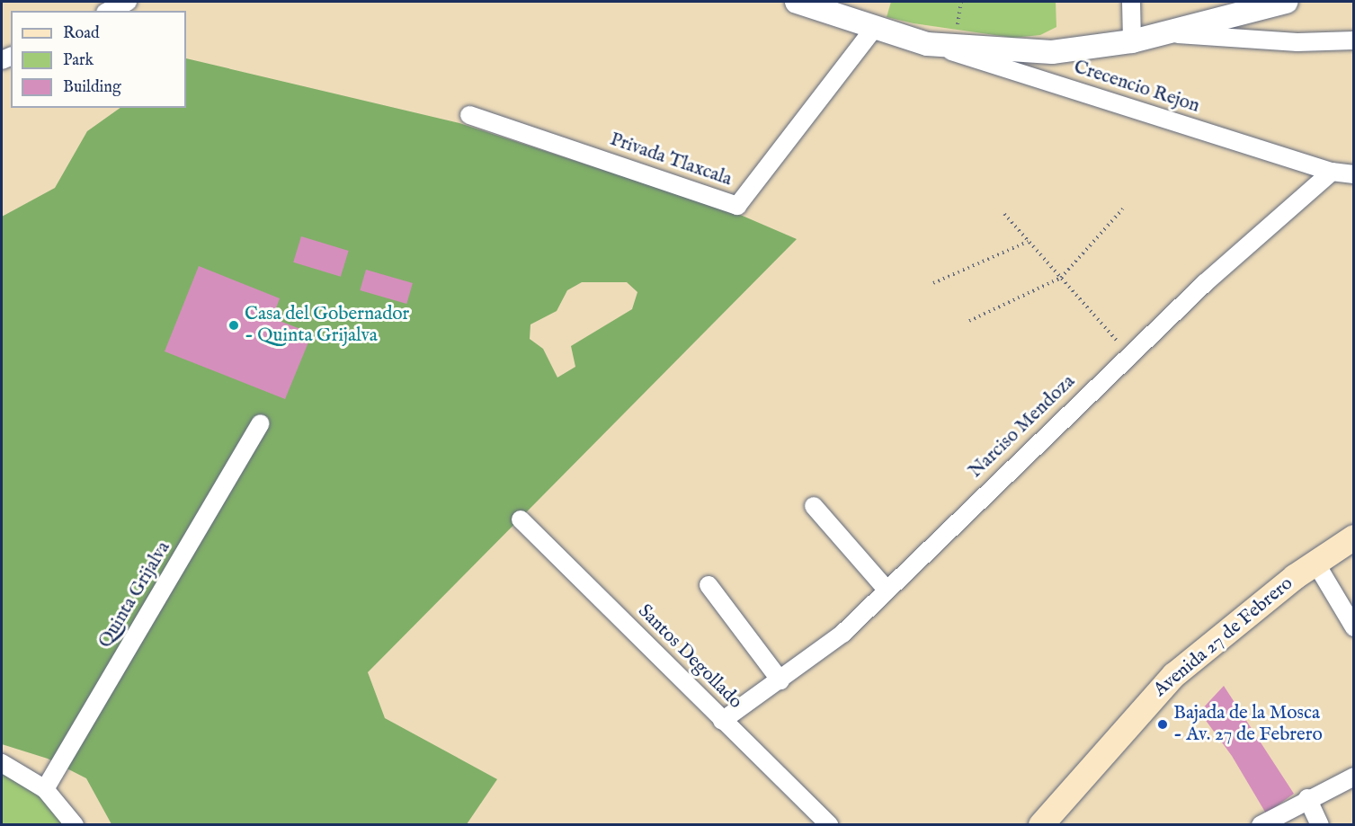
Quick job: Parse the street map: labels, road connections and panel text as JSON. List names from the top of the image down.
{
  "streets": {
    "main road": ["Avenida 27 de Febrero"],
    "street": [
      "Crecencio Rejon",
      "Privada Tlaxcala",
      "Narciso Mendoza",
      "Quinta Grijalva",
      "Santos Degollado"
    ]
  },
  "crossings": [
    ["Crecencio Rejon", "Narciso Mendoza"],
    ["Narciso Mendoza", "Santos Degollado"]
  ],
  "places": ["Casa del Gobernador - Quinta Grijalva", "Bajada de la Mosca - Av. 27 de Febrero"],
  "legend": ["Road", "Park", "Building"]
}
